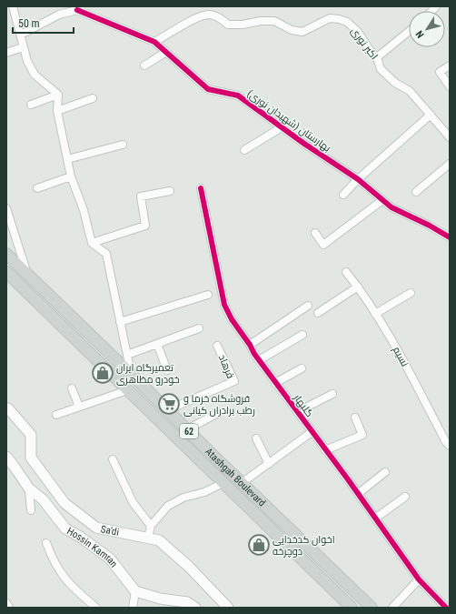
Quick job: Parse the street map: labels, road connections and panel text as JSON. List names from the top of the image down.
{
  "streets": {
    "main road": ["62", "Atashgah Boulevard"],
    "street": [
      "اکبر نوری",
      "بهارستان (شهیدان نوری)",
      "نسیم",
      "فرهاد",
      "گلبهار",
      "Sa'di",
      "Hossin Kamran"
    ]
  },
  "crossings": [
    ["اکبر نوری", "بهارستان (شهیدان نوری)"],
    ["فرهاد", "Atashgah Boulevard"]
  ],
  "places": {
    "shop": ["تعمیرگاه ایران خودرو مظاهری", "اخوان کدخدایی دوچرخه"],
    "supermarket": ["فروشگاه خرما و رطب برادران کیانی"]
  },
  "scale_bar": "50 m",
  "north": "bottom left"
}
